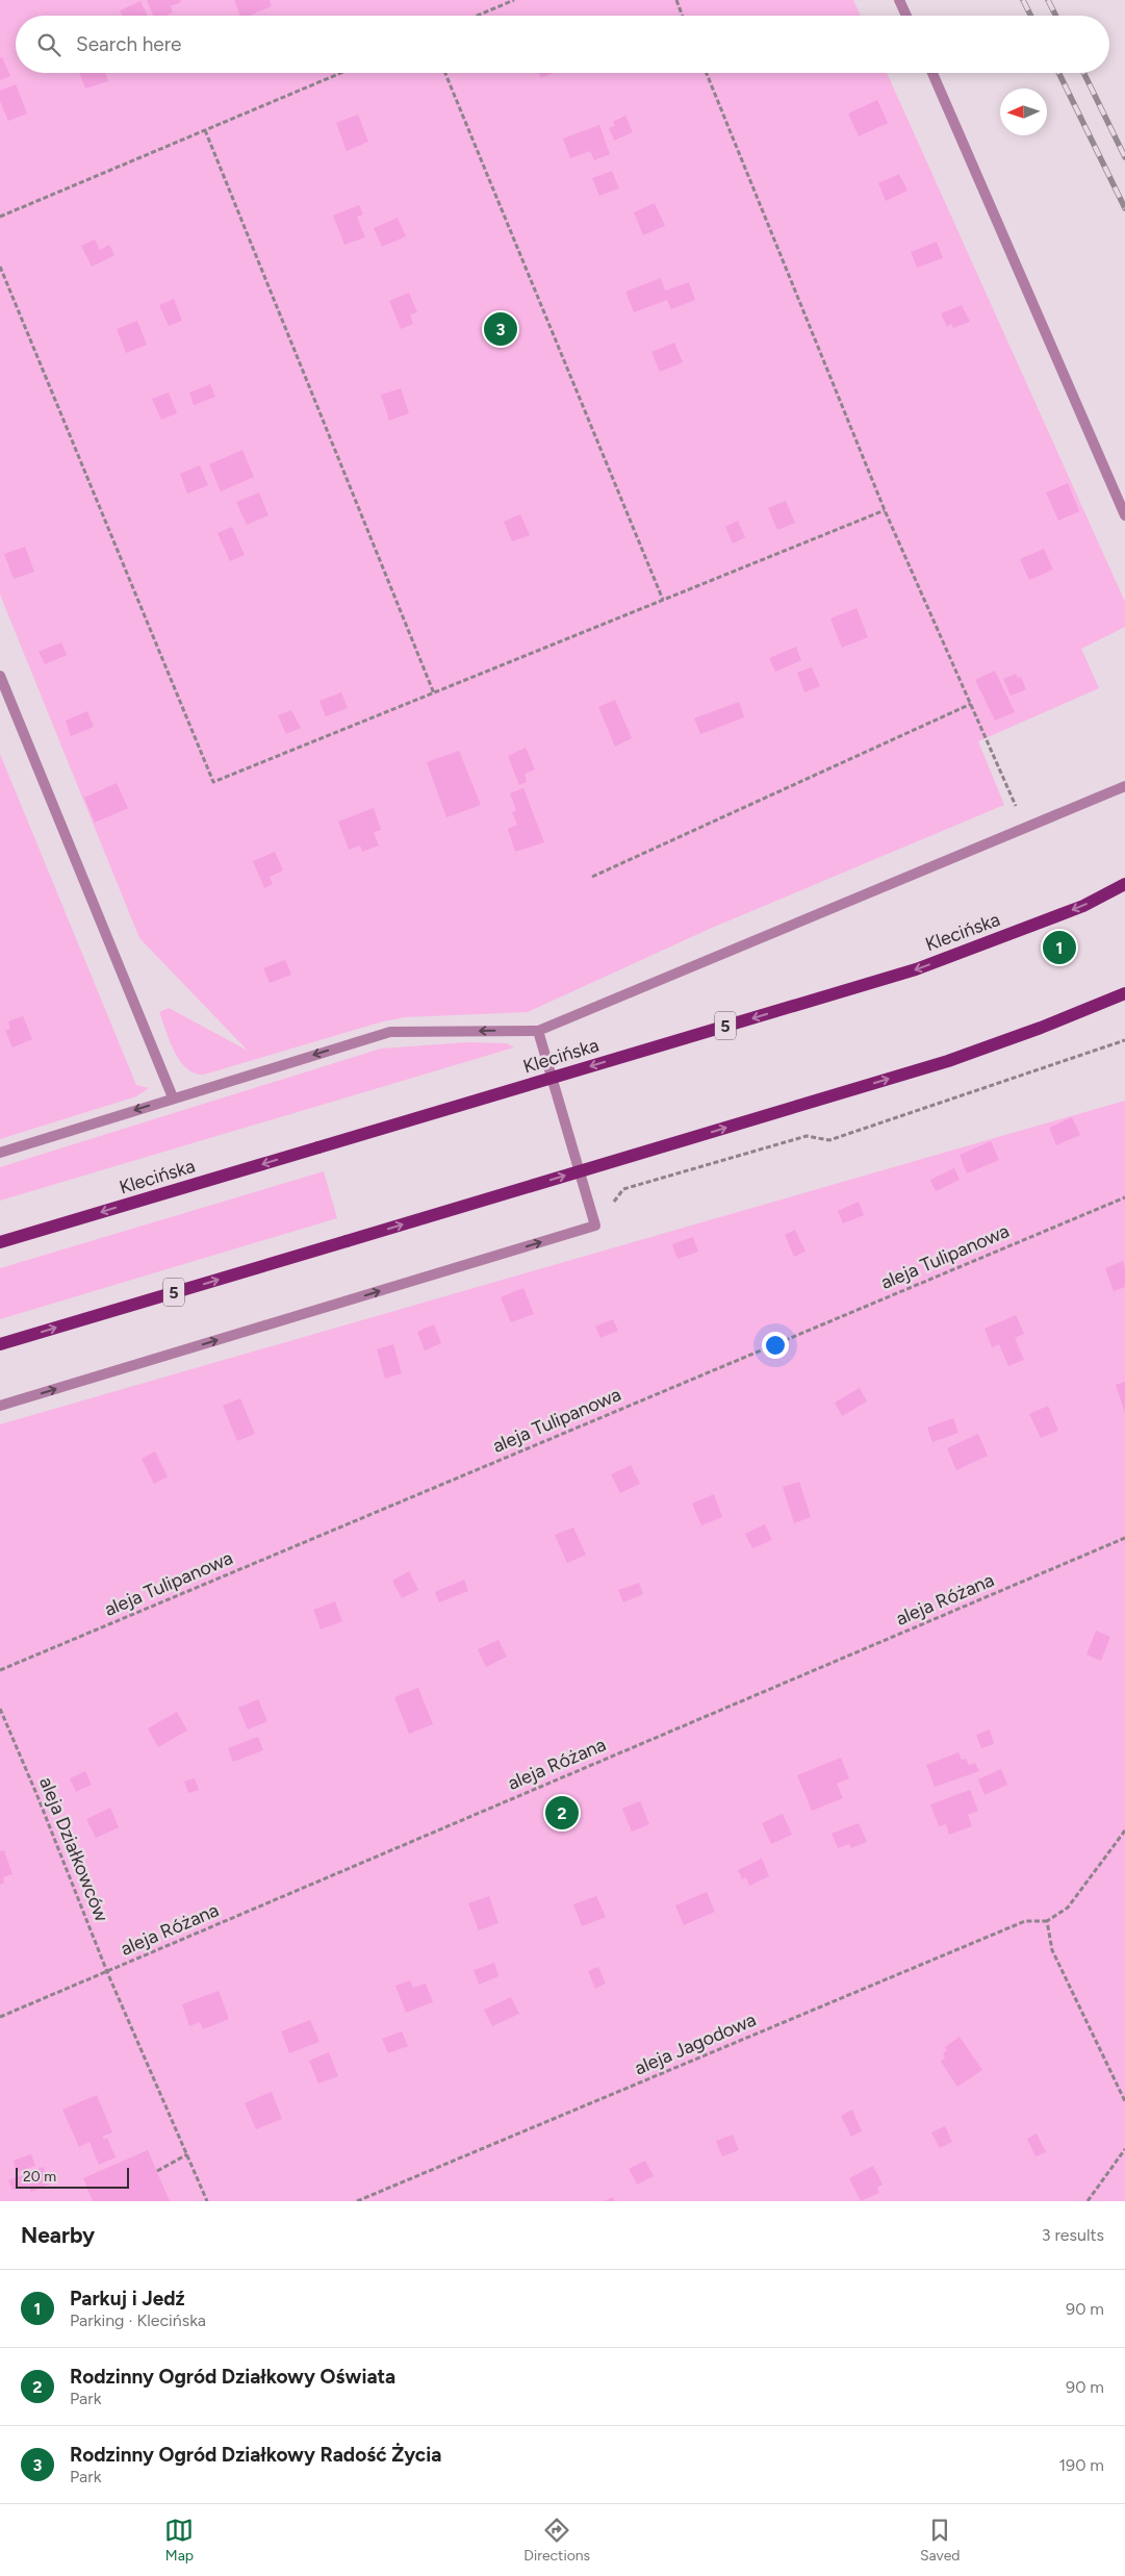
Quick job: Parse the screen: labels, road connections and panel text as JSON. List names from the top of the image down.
{
  "streets": {
    "main road": ["Klecińska", "5"],
    "path": [
      "aleja Tulipanowa",
      "aleja Różana",
      "aleja Działkowców",
      "aleja Jagodowa"
    ]
  },
  "crossings": [
    ["aleja Różana", "aleja Działkowców"]
  ],
  "scale_bar": "20 m",
  "north": "left",
  "page": {
    "search": "Search here",
    "pins": ["3", "1", "2"],
    "scale": "20 m",
    "heading": ["Nearby", "3 results"],
    "list": [
      {
        "mark": "1",
        "name": "Parkuj i Jedź",
        "note": "Parking · Klecińska",
        "value": "90 m"
      },
      {
        "mark": "2",
        "name": "Rodzinny Ogród Działkowy Oświata",
        "note": "Park",
        "value": "90 m"
      },
      {
        "mark": "3",
        "name": "Rodzinny Ogród Działkowy Radość Życia",
        "note": "Park",
        "value": "190 m"
      }
    ],
    "nav": ["Map", "Directions", "Saved"]
  }
}
